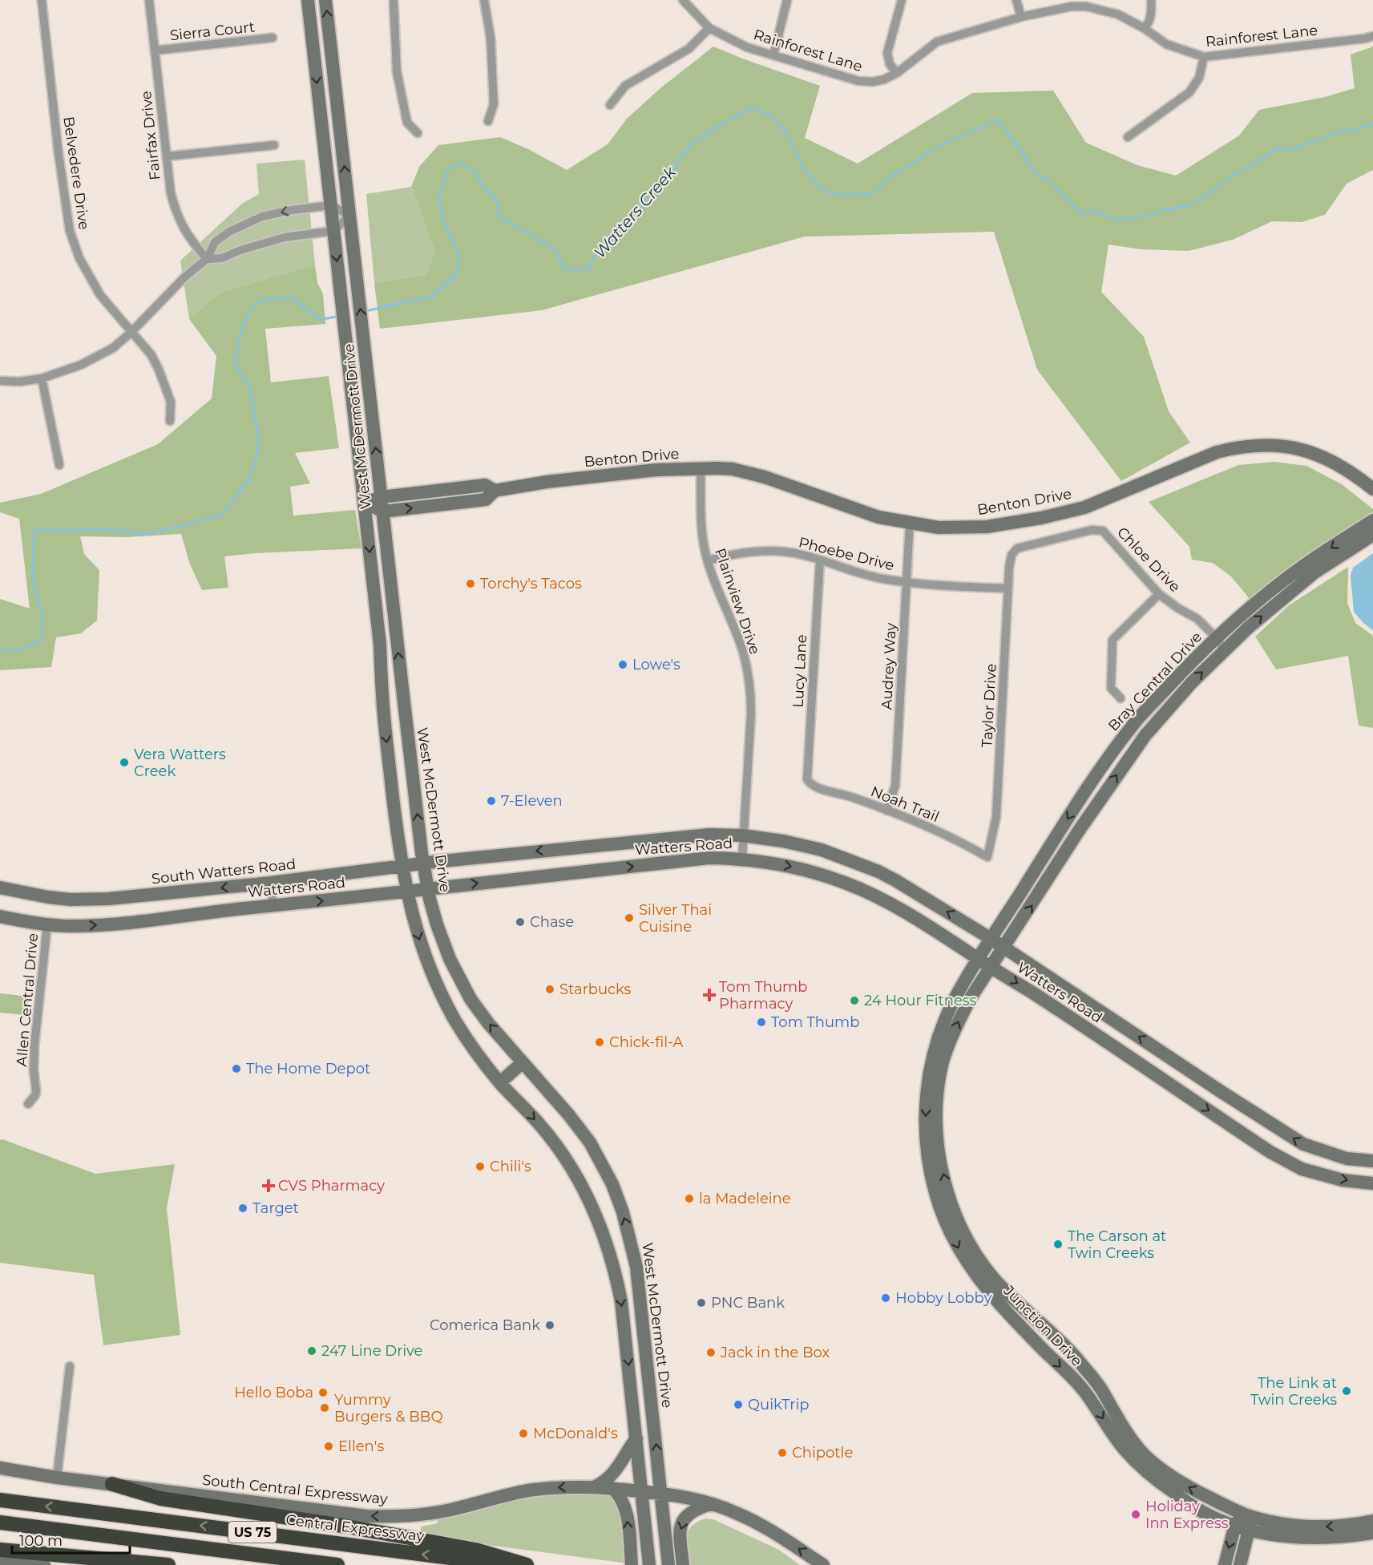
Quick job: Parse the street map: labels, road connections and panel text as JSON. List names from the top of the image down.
{
  "streets": {
    "highway": ["Central Expressway", "US 75"],
    "main road": [
      "West McDermott Drive",
      "Benton Drive",
      "Bray Central Drive",
      "Watters Road",
      "South Watters Road",
      "Junction Drive",
      "South Central Expressway"
    ],
    "street": [
      "Sierra Court",
      "Rainforest Lane",
      "Fairfax Drive",
      "Belvedere Drive",
      "Phoebe Drive",
      "Chloe Drive",
      "Plainview Drive",
      "Audrey Way",
      "Lucy Lane",
      "Taylor Drive",
      "Noah Trail",
      "Allen Central Drive"
    ]
  },
  "crossings": [
    ["Sierra Court", "Fairfax Drive"],
    ["West McDermott Drive", "Benton Drive"],
    ["West McDermott Drive", "Watters Road"],
    ["West McDermott Drive", "South Watters Road"],
    ["West McDermott Drive", "South Central Expressway"],
    ["Benton Drive", "Plainview Drive"],
    ["Benton Drive", "Audrey Way"],
    ["Phoebe Drive", "Plainview Drive"],
    ["Phoebe Drive", "Audrey Way"],
    ["Phoebe Drive", "Lucy Lane"],
    ["Phoebe Drive", "Taylor Drive"],
    ["Chloe Drive", "Bray Central Drive"],
    ["Chloe Drive", "Taylor Drive"],
    ["Plainview Drive", "Watters Road"],
    ["Audrey Way", "Noah Trail"],
    ["Lucy Lane", "Noah Trail"],
    ["Bray Central Drive", "Watters Road"],
    ["Bray Central Drive", "Junction Drive"],
    ["Taylor Drive", "Noah Trail"],
    ["Watters Road", "South Watters Road"],
    ["Watters Road", "Allen Central Drive"],
    ["Watters Road", "Junction Drive"]
  ],
  "one_way": ["South Watters Road", "South Central Expressway"],
  "water": ["Watters Creek"],
  "places": {
    "other": [
      "Torchy's Tacos",
      "Lowe's",
      "Vera Watters Creek",
      "7-Eleven",
      "Silver Thai Cuisine",
      "Chase",
      "Starbucks",
      "24 Hour Fitness",
      "Tom Thumb",
      "Chick-fil-A",
      "The Home Depot",
      "Chili's",
      "la Madeleine",
      "Target",
      "The Carson at Twin Creeks",
      "Hobby Lobby",
      "PNC Bank",
      "Comerica Bank",
      "247 Line Drive",
      "Jack in the Box",
      "The Link at Twin Creeks",
      "Hello Boba",
      "QuikTrip",
      "Yummy Burgers & BBQ",
      "McDonald's",
      "Ellen's",
      "Chipotle",
      "Holiday Inn Express"
    ],
    "health": ["Tom Thumb Pharmacy", "CVS Pharmacy"]
  },
  "scale_bar": "100 m"
}
